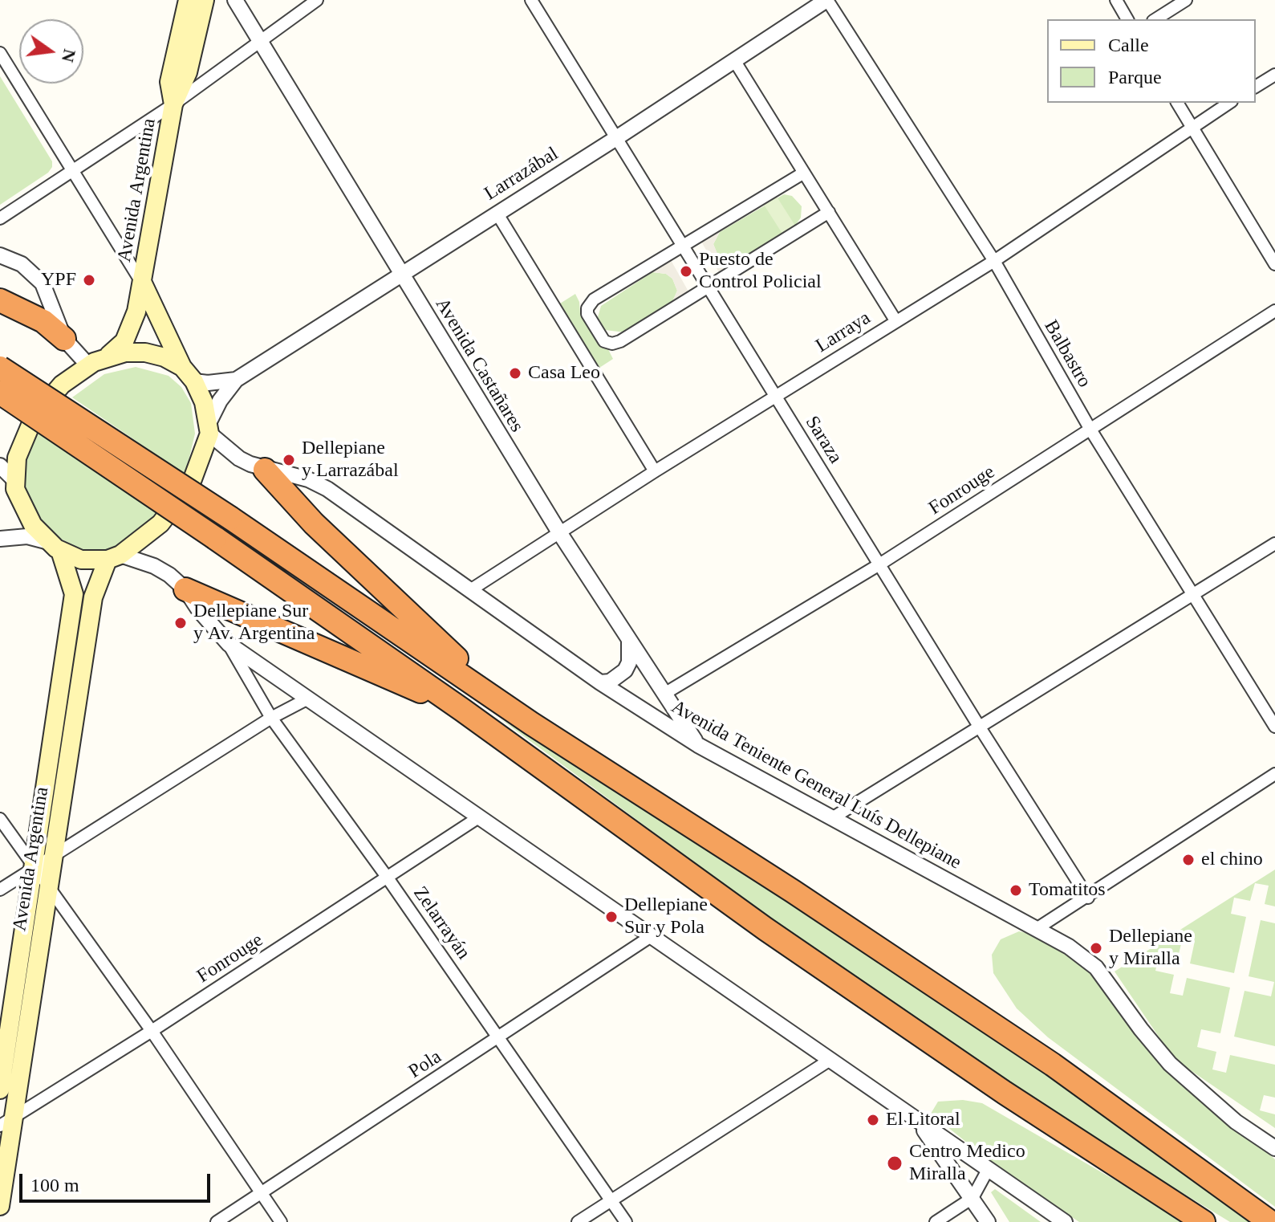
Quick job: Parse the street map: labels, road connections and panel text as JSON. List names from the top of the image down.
{
  "streets": {
    "main road": ["Avenida Argentina"],
    "street": [
      "Larrazábal",
      "Larraya",
      "Balbastro",
      "Avenida Castañares",
      "Saraza",
      "Fonrouge",
      "Avenida Teniente General Luís Dellepiane",
      "Zelarrayán",
      "Pola"
    ]
  },
  "crossings": [
    ["Larrazábal", "Avenida Argentina"],
    ["Larrazábal", "Balbastro"],
    ["Larrazábal", "Avenida Castañares"],
    ["Larrazábal", "Saraza"],
    ["Larrazábal", "Avenida Teniente General Luís Dellepiane"],
    ["Avenida Argentina", "Fonrouge"],
    ["Avenida Argentina", "Avenida Teniente General Luís Dellepiane"],
    ["Larraya", "Balbastro"],
    ["Larraya", "Avenida Castañares"],
    ["Larraya", "Saraza"],
    ["Larraya", "Avenida Teniente General Luís Dellepiane"],
    ["Balbastro", "Fonrouge"],
    ["Avenida Castañares", "Fonrouge"],
    ["Avenida Castañares", "Avenida Teniente General Luís Dellepiane"],
    ["Saraza", "Fonrouge"],
    ["Fonrouge", "Zelarrayán"],
    ["Zelarrayán", "Pola"]
  ],
  "places": [
    "Puesto de Control Policial",
    "YPF",
    "Casa Leo",
    "Dellepiane y Larrazábal",
    "Dellepiane Sur y Av. Argentina",
    "el chino",
    "Tomatitos",
    "Dellepiane Sur y Pola",
    "Dellepiane y Miralla",
    "El Litoral",
    "Centro Medico Miralla"
  ],
  "legend": ["Calle", "Parque"],
  "scale_bar": "100 m",
  "north": "right"
}
